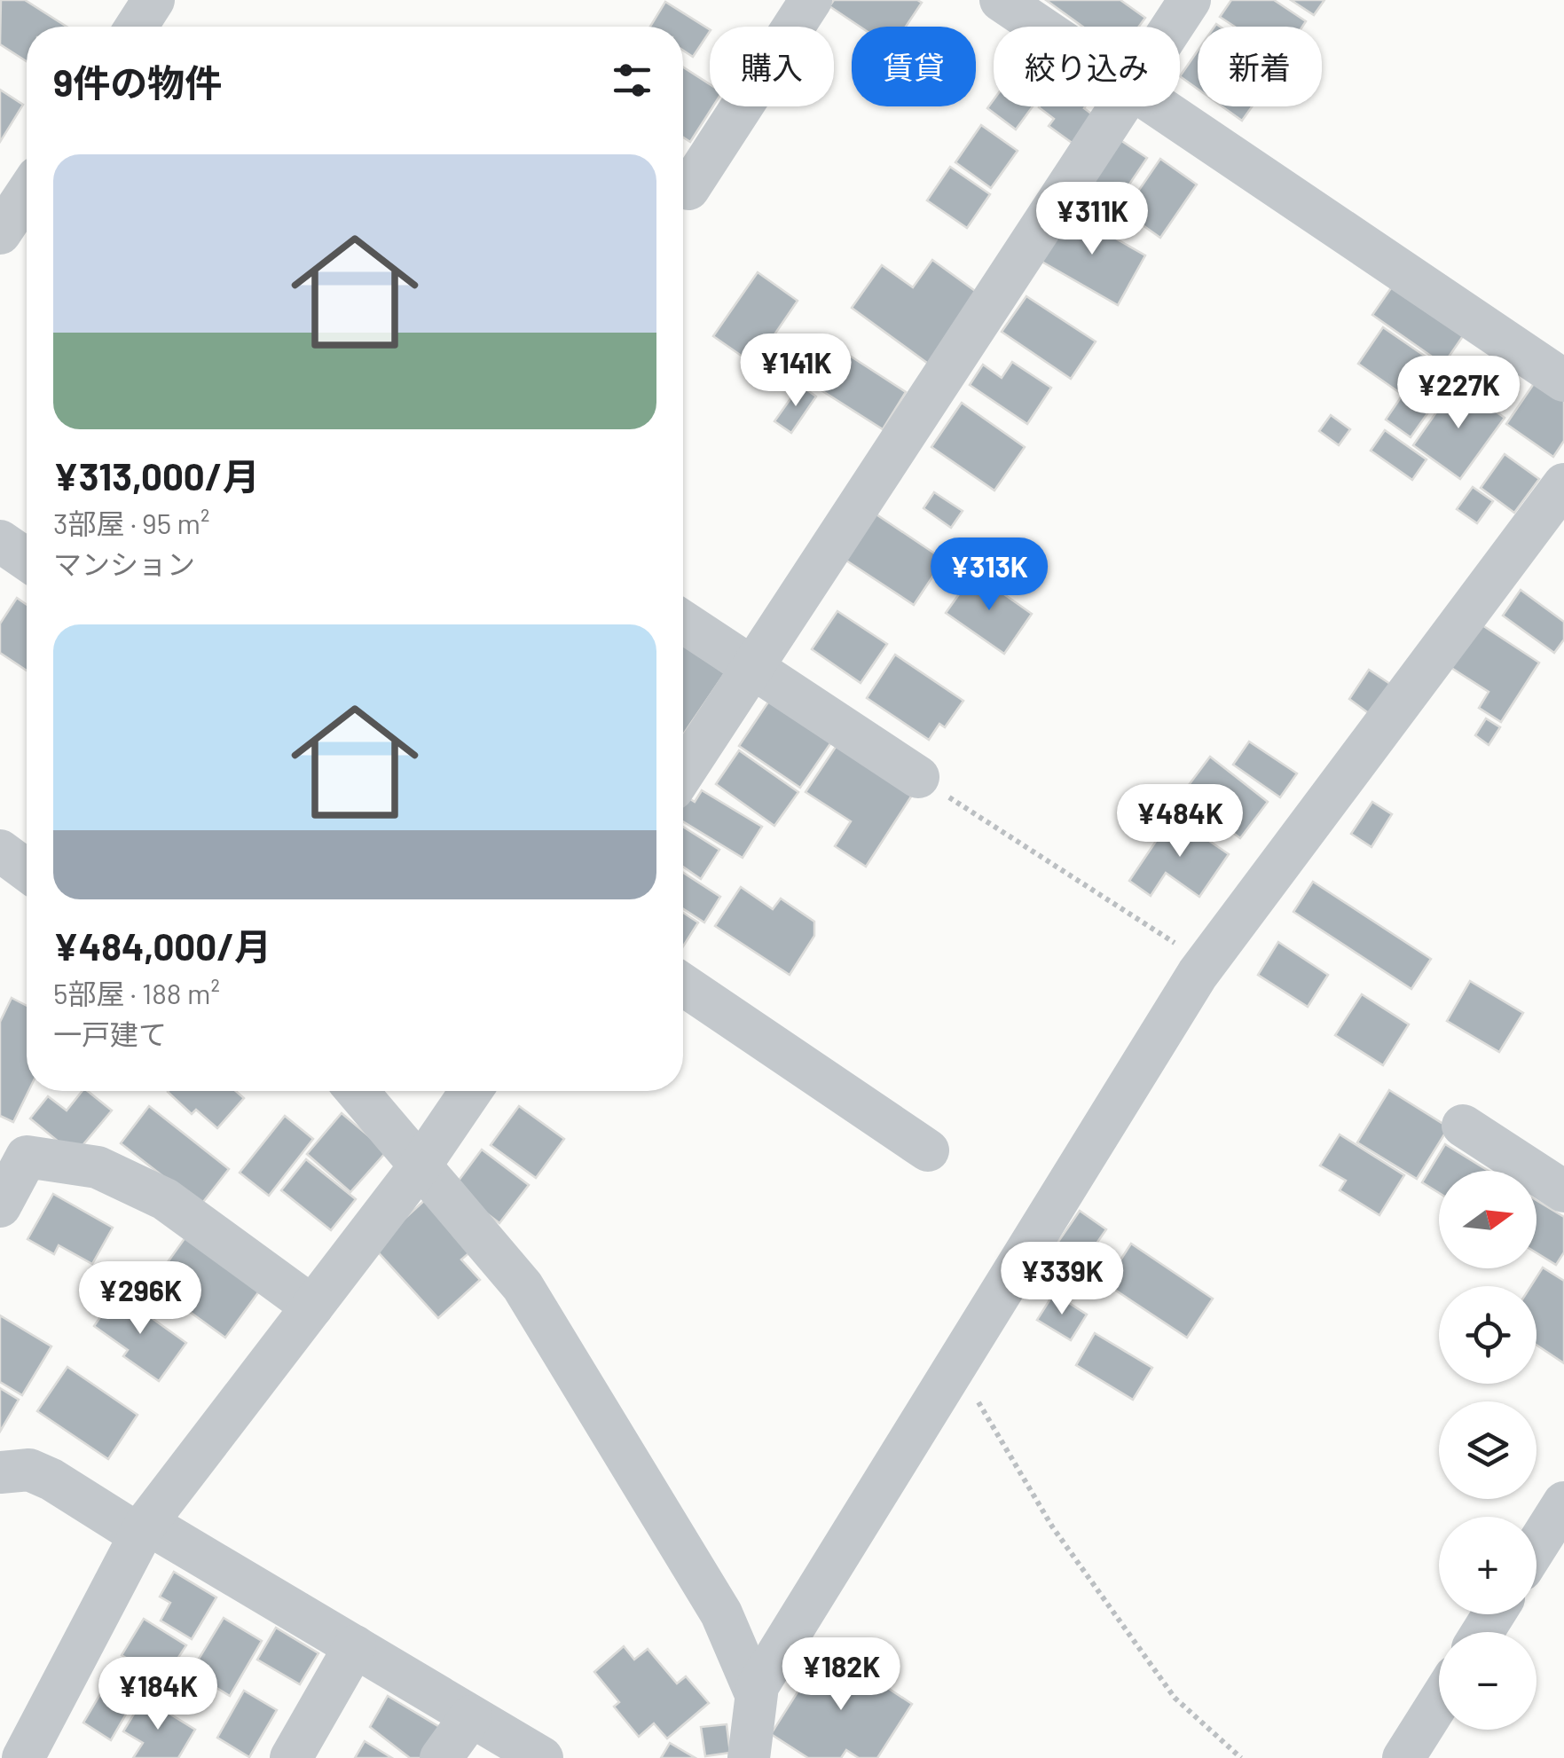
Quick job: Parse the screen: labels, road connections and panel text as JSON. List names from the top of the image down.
{
  "north": "right",
  "page": {
    "chip": [
      "購入",
      "賃貸",
      "絞り込み",
      "新着"
    ],
    "heading": "9件の物件",
    "list": [
      {
        "name": "¥313,000/月",
        "note": "3部屋 · 95 m² · マンション"
      },
      {
        "name": "¥484,000/月",
        "note": "5部屋 · 188 m² · 一戸建て"
      }
    ],
    "price": [
      "¥311K",
      "¥141K",
      "¥227K",
      "¥313K",
      "¥484K",
      "¥339K",
      "¥296K",
      "¥182K",
      "¥184K"
    ],
    "map_buttons": ["+", "−"]
  }
}
